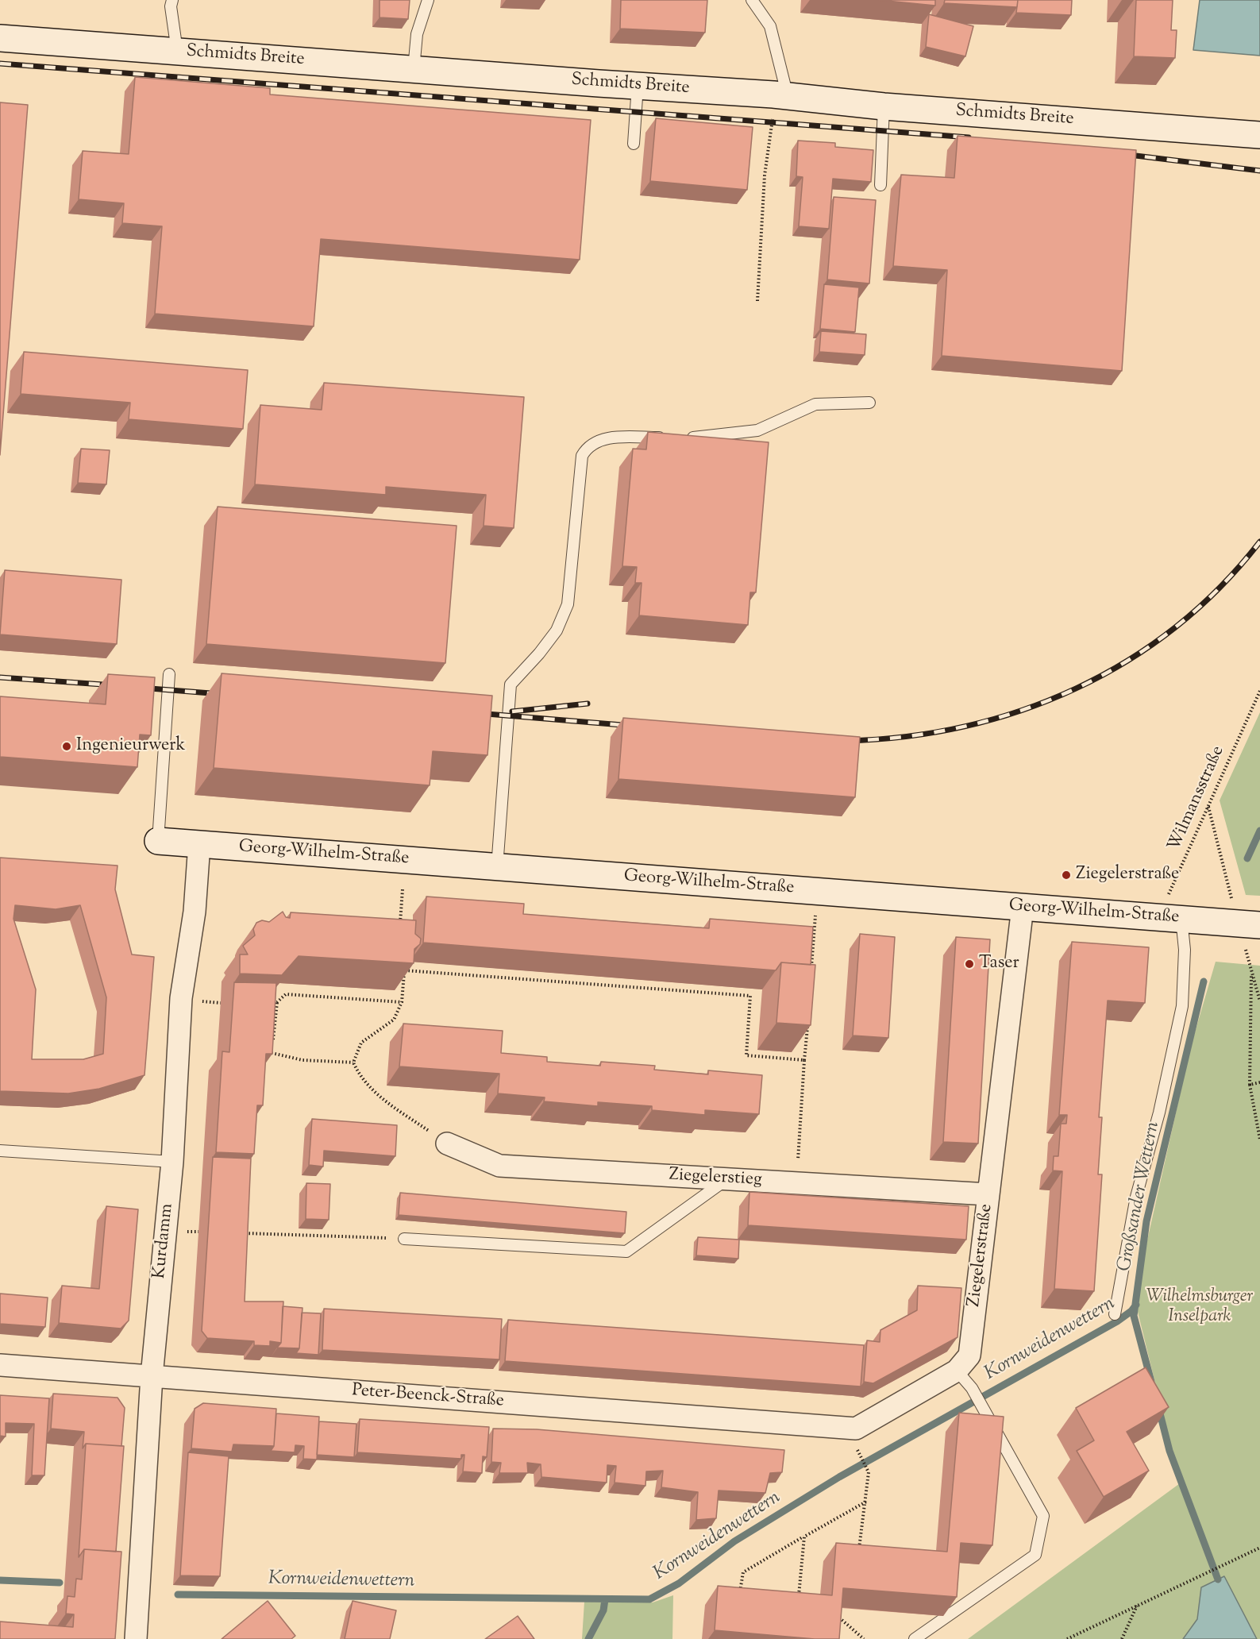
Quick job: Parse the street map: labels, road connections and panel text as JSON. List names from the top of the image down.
{
  "streets": {
    "main road": ["Schmidts Breite", "Georg-Wilhelm-Straße"],
    "street": [
      "Ziegelerstieg",
      "Kurdamm",
      "Ziegelerstraße",
      "Peter-Beenck-Straße"
    ],
    "path": ["Wilmansstraße"]
  },
  "crossings": [
    ["Wilmansstraße", "Georg-Wilhelm-Straße"],
    ["Georg-Wilhelm-Straße", "Kurdamm"],
    ["Georg-Wilhelm-Straße", "Ziegelerstraße"],
    ["Ziegelerstieg", "Ziegelerstraße"],
    ["Kurdamm", "Peter-Beenck-Straße"],
    ["Ziegelerstraße", "Peter-Beenck-Straße"]
  ],
  "water": ["Großsander Wettern", "Kornweidenwettern"],
  "parks": ["Wilhelmsburger Inselpark"],
  "places": ["Ingenieurwerk", "Ziegelerstraße", "Taser"]
}
